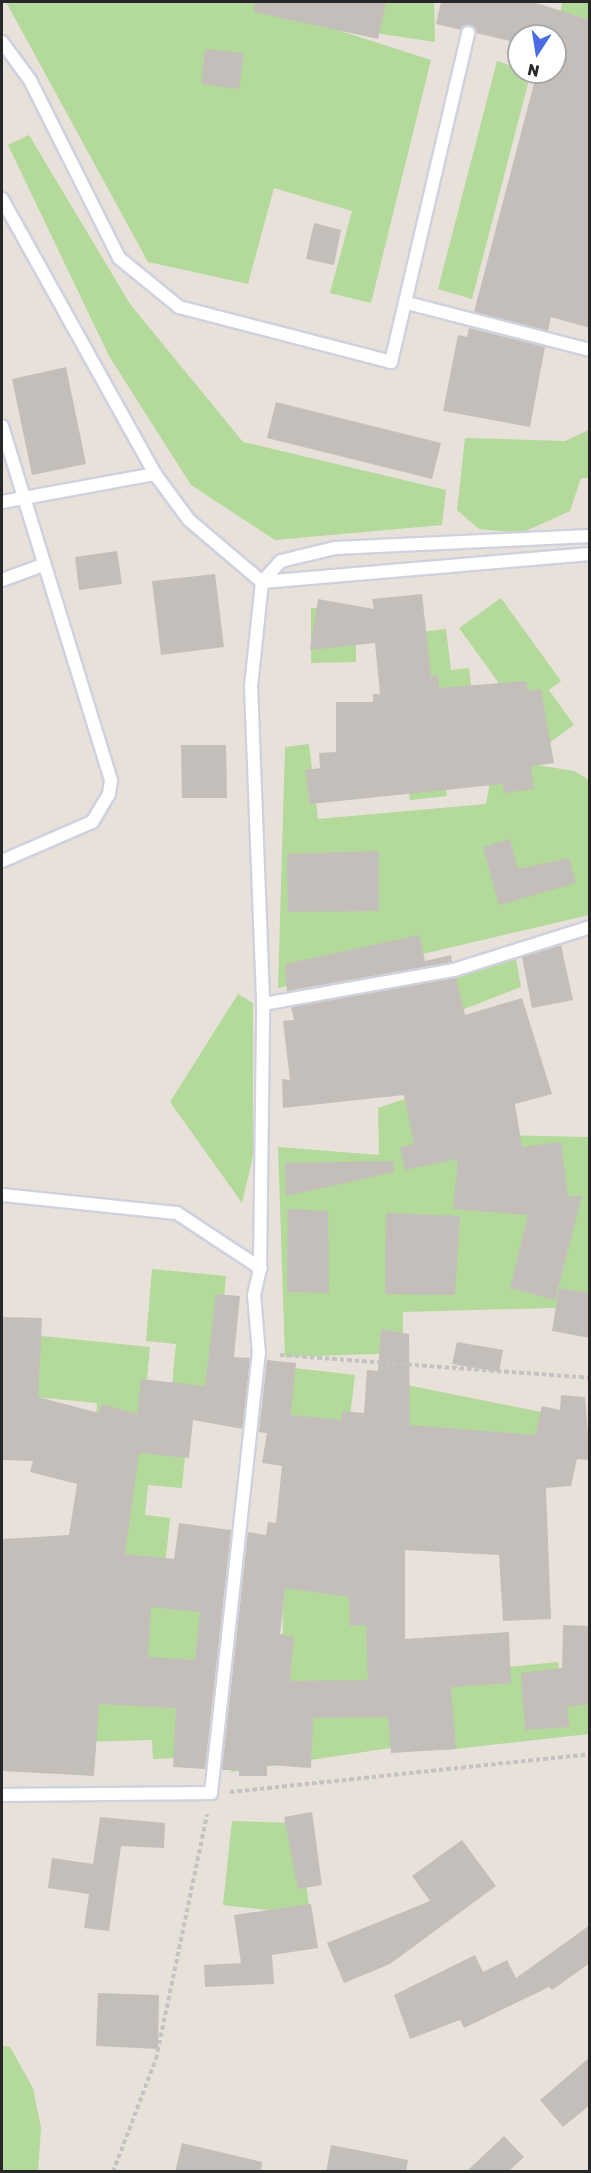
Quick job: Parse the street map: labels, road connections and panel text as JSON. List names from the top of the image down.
{
  "north": "bottom"
}
